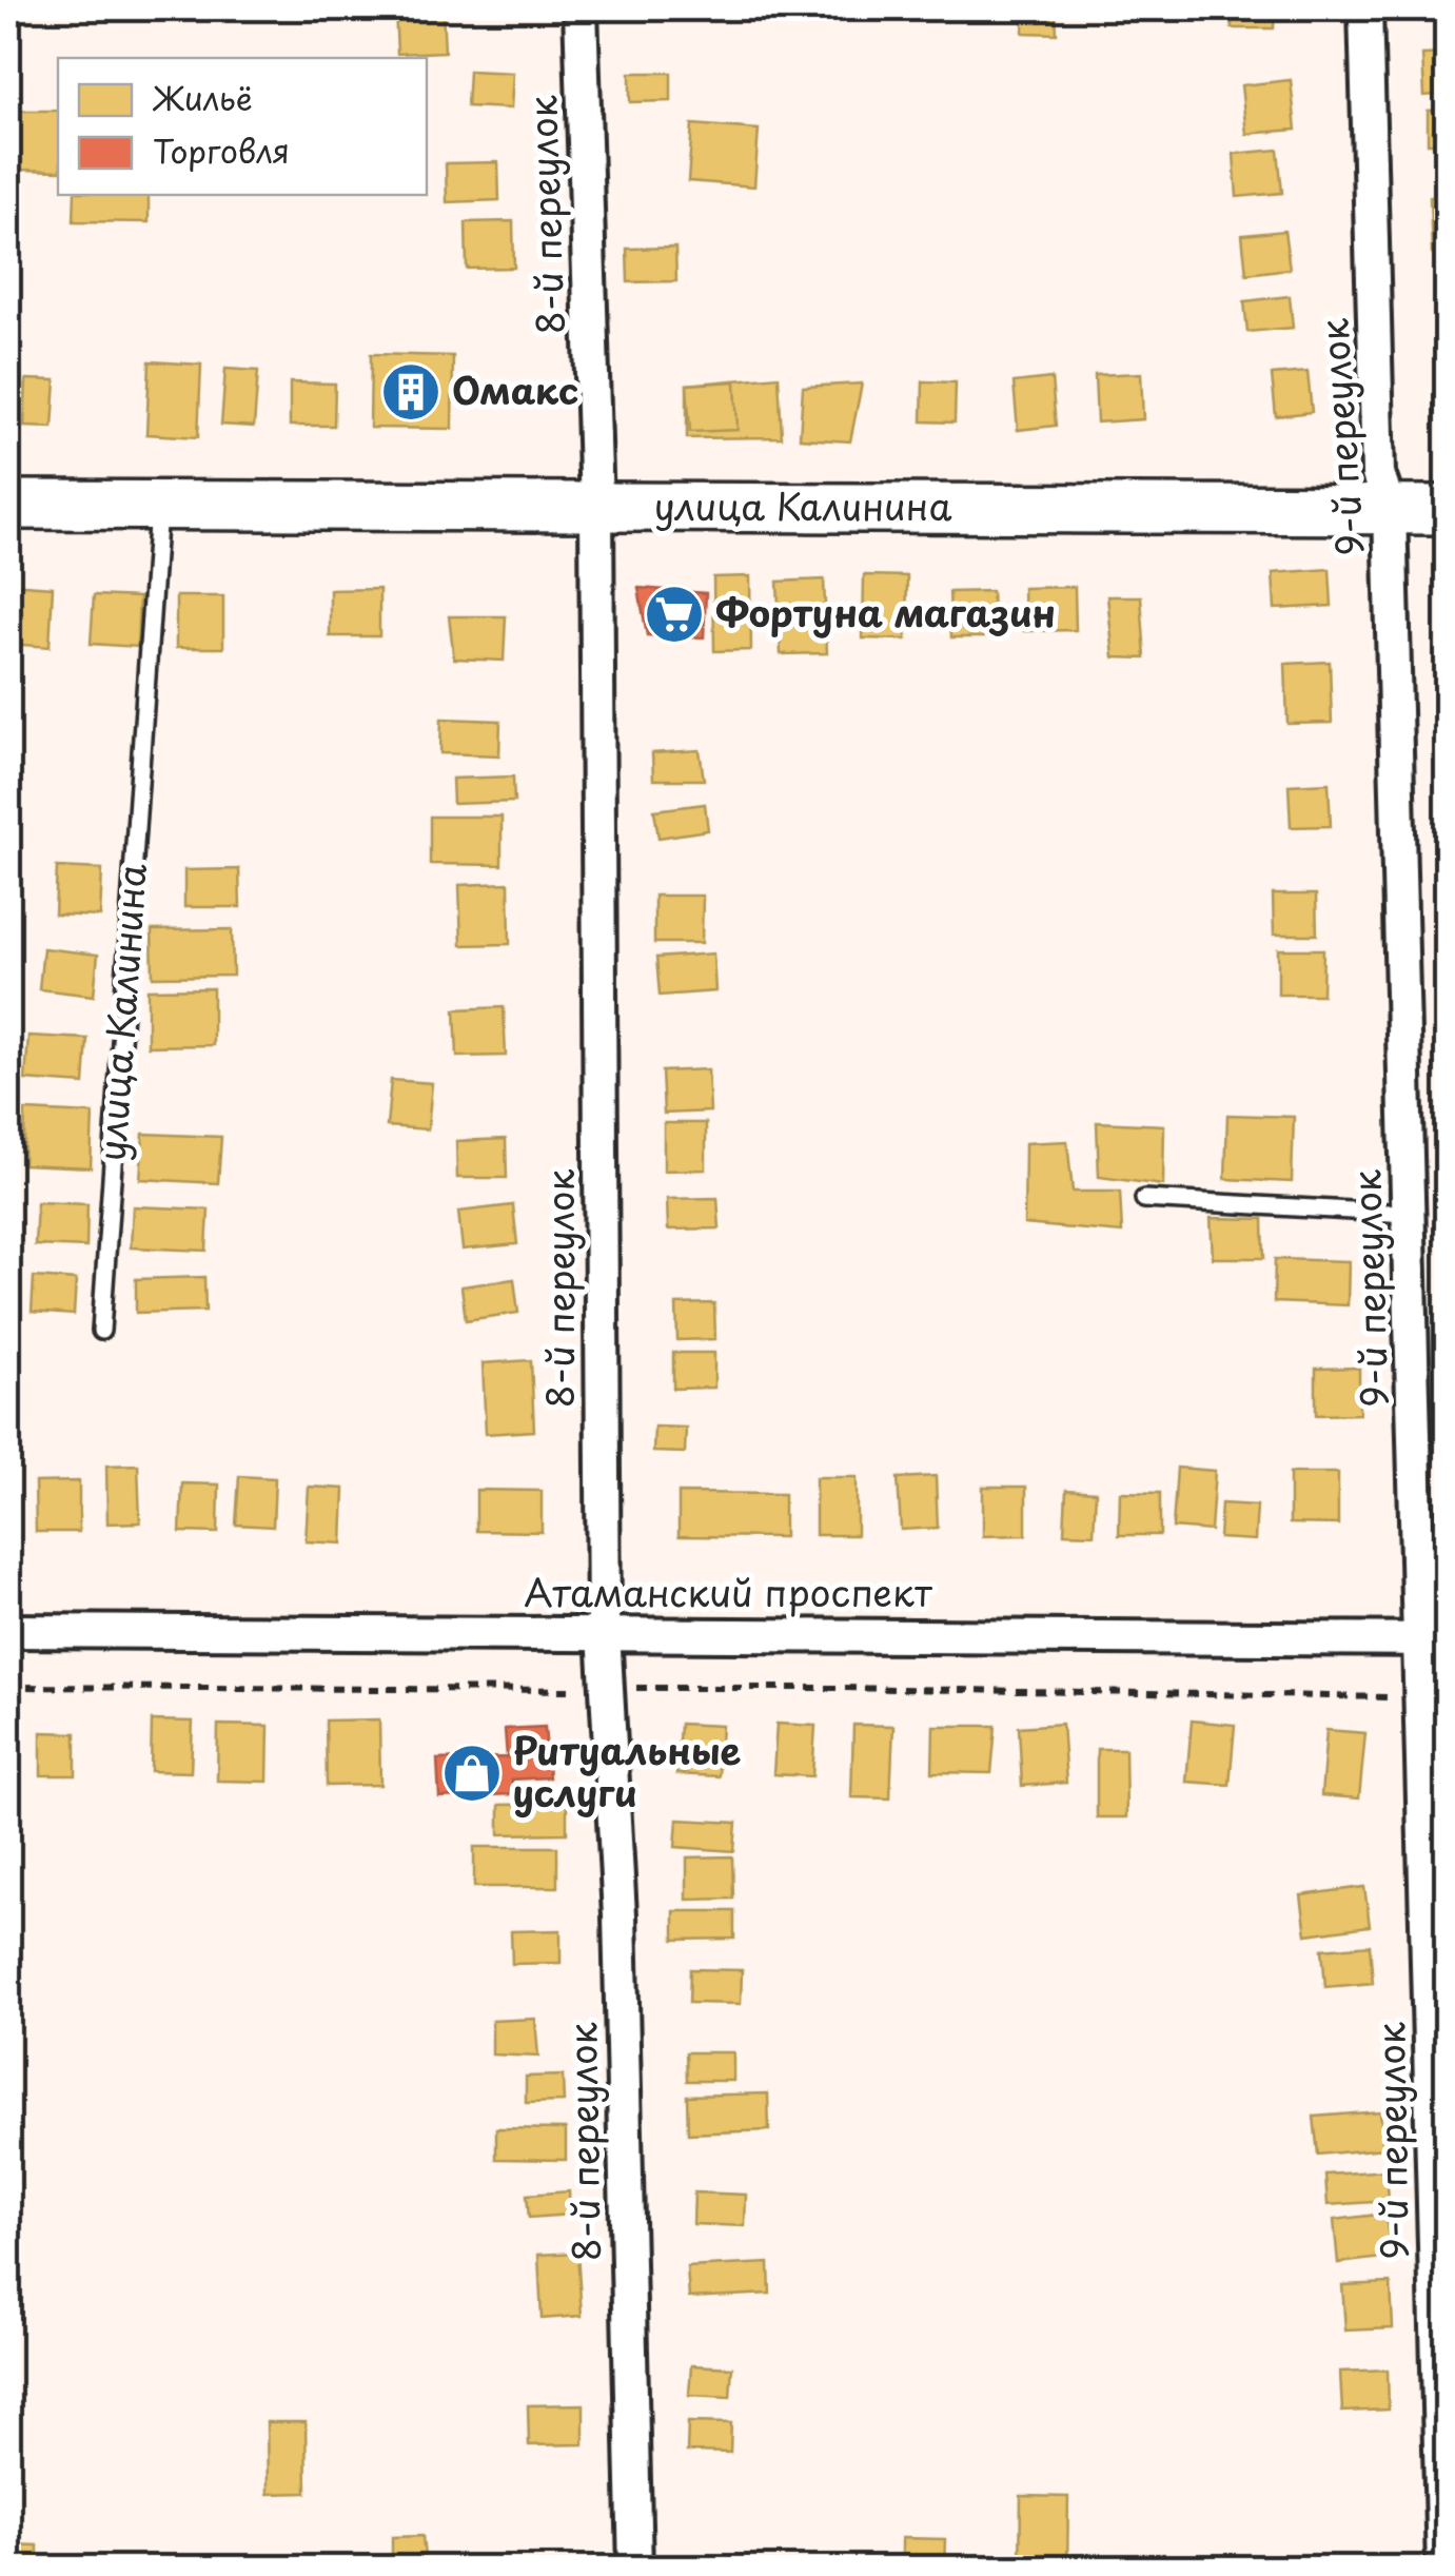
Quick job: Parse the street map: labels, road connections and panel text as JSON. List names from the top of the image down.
{
  "streets": {
    "main road": ["улица Калинина"],
    "street": ["8-й переулок", "9-й переулок", "Атаманский проспект"]
  },
  "crossings": [
    ["8-й переулок", "улица Калинина"],
    ["8-й переулок", "Атаманский проспект"],
    ["9-й переулок", "улица Калинина"],
    ["9-й переулок", "Атаманский проспект"]
  ],
  "places": {
    "building": ["Омакс"],
    "supermarket": ["Фортуна магазин"],
    "shop": ["Ритуальные услуги"]
  },
  "legend": ["Жильё", "Торговля"]
}
